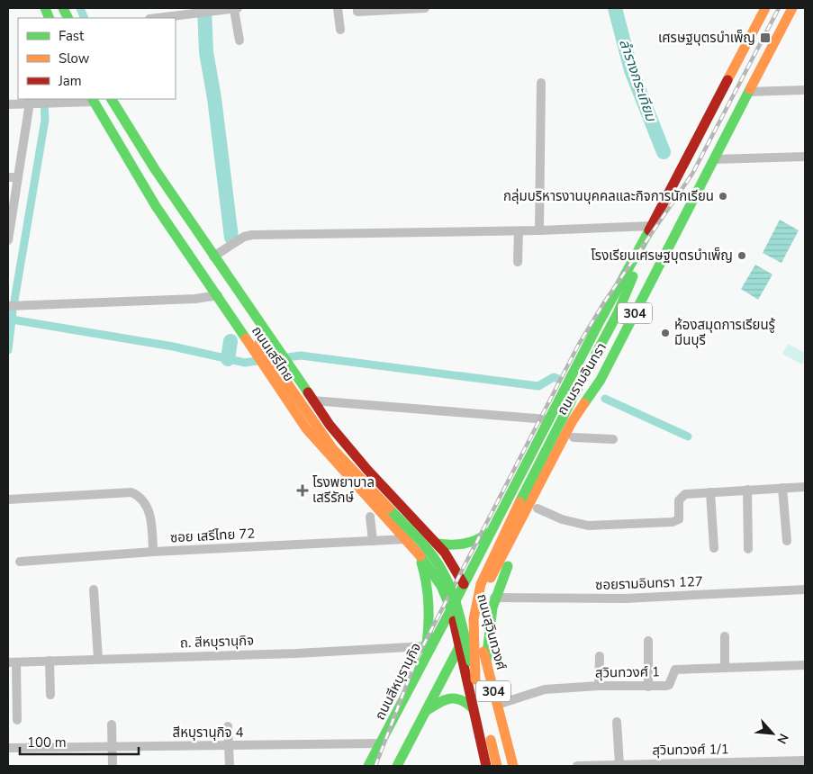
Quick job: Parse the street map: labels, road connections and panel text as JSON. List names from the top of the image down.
{
  "streets": {
    "main road": [
      "304",
      "ถนนเสรีไทย",
      "ถนนรามอินทรา",
      "ถนนสุวินทวงศ์",
      "ถนนสีหบุรานุกิจ"
    ],
    "street": [
      "ซอย เสรีไทย 72",
      "ซอยรามอินทรา 127",
      "ถ. สีหบุรานุกิจ",
      "สุวินทวงศ์ 1",
      "สีหบุรานุกิจ 4",
      "สุวินทวงศ์ 1/1"
    ]
  },
  "crossings": [
    ["304", "ถนนเสรีไทย"],
    ["304", "ถนนรามอินทรา"],
    ["304", "ถนนสีหบุรานุกิจ"],
    ["ถนนเสรีไทย", "ถนนรามอินทรา"],
    ["ถนนเสรีไทย", "ซอย เสรีไทย 72"],
    ["ถนนเสรีไทย", "ถนนสุวินทวงศ์"],
    ["ถนนเสรีไทย", "ถนนสีหบุรานุกิจ"],
    ["ถนนรามอินทรา", "ถนนสุวินทวงศ์"],
    ["ถนนรามอินทรา", "ถนนสีหบุรานุกิจ"],
    ["ถนนสุวินทวงศ์", "สุวินทวงศ์ 1"],
    ["ถนนสีหบุรานุกิจ", "สีหบุรานุกิจ 4"]
  ],
  "water": ["ลำรางกระเทียม"],
  "places": {
    "transit": ["เศรษฐบุตรบำเพ็ญ"],
    "other": ["กลุ่มบริหารงานบุคคลและกิจการนักเรียน", "โรงเรียนเศรษฐบุตรบำเพ็ญ", "ห้องสมุดการเรียนรู้ มีนบุรี"],
    "health": ["โรงพยาบาล เสรีรักษ์"]
  },
  "legend": ["Fast", "Slow", "Jam"],
  "scale_bar": "100 m",
  "north": "bottom right"
}
